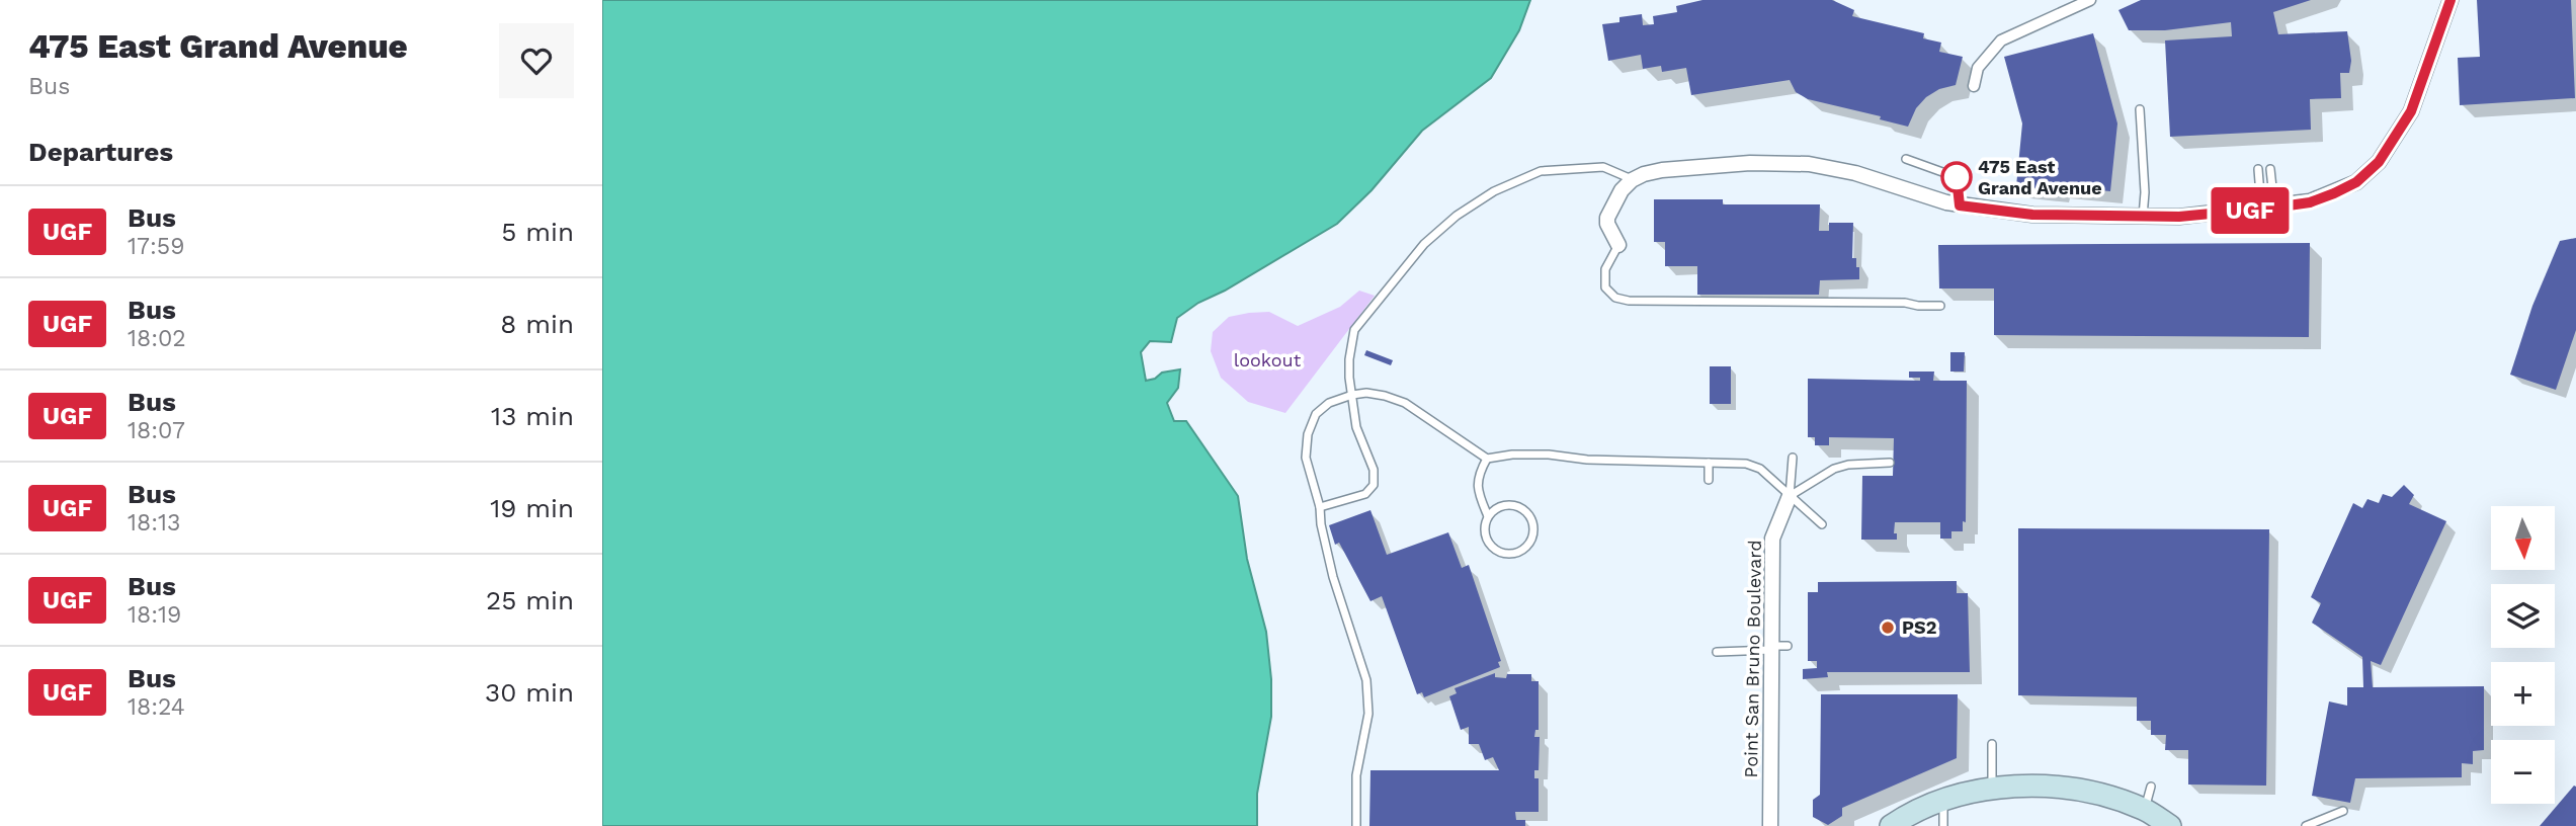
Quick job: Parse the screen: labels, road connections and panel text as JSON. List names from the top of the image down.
{
  "streets": {
    "street": ["Point San Bruno Boulevard"]
  },
  "parks": ["lookout"],
  "places": ["475 East Grand Avenue", "PS2"],
  "lines": ["bus line UGF"],
  "north": "bottom",
  "page": {
    "heading": [
      ["475 East Grand Avenue", "Bus"],
      "Departures"
    ],
    "on_map": "UGF",
    "list": [
      {
        "mark": "UGF",
        "name": "Bus",
        "note": "17:59",
        "value": "5 min"
      },
      {
        "mark": "UGF",
        "name": "Bus",
        "note": "18:02",
        "value": "8 min"
      },
      {
        "mark": "UGF",
        "name": "Bus",
        "note": "18:07",
        "value": "13 min"
      },
      {
        "mark": "UGF",
        "name": "Bus",
        "note": "18:13",
        "value": "19 min"
      },
      {
        "mark": "UGF",
        "name": "Bus",
        "note": "18:19",
        "value": "25 min"
      },
      {
        "mark": "UGF",
        "name": "Bus",
        "note": "18:24",
        "value": "30 min"
      }
    ],
    "map_buttons": ["+", "−"]
  }
}
